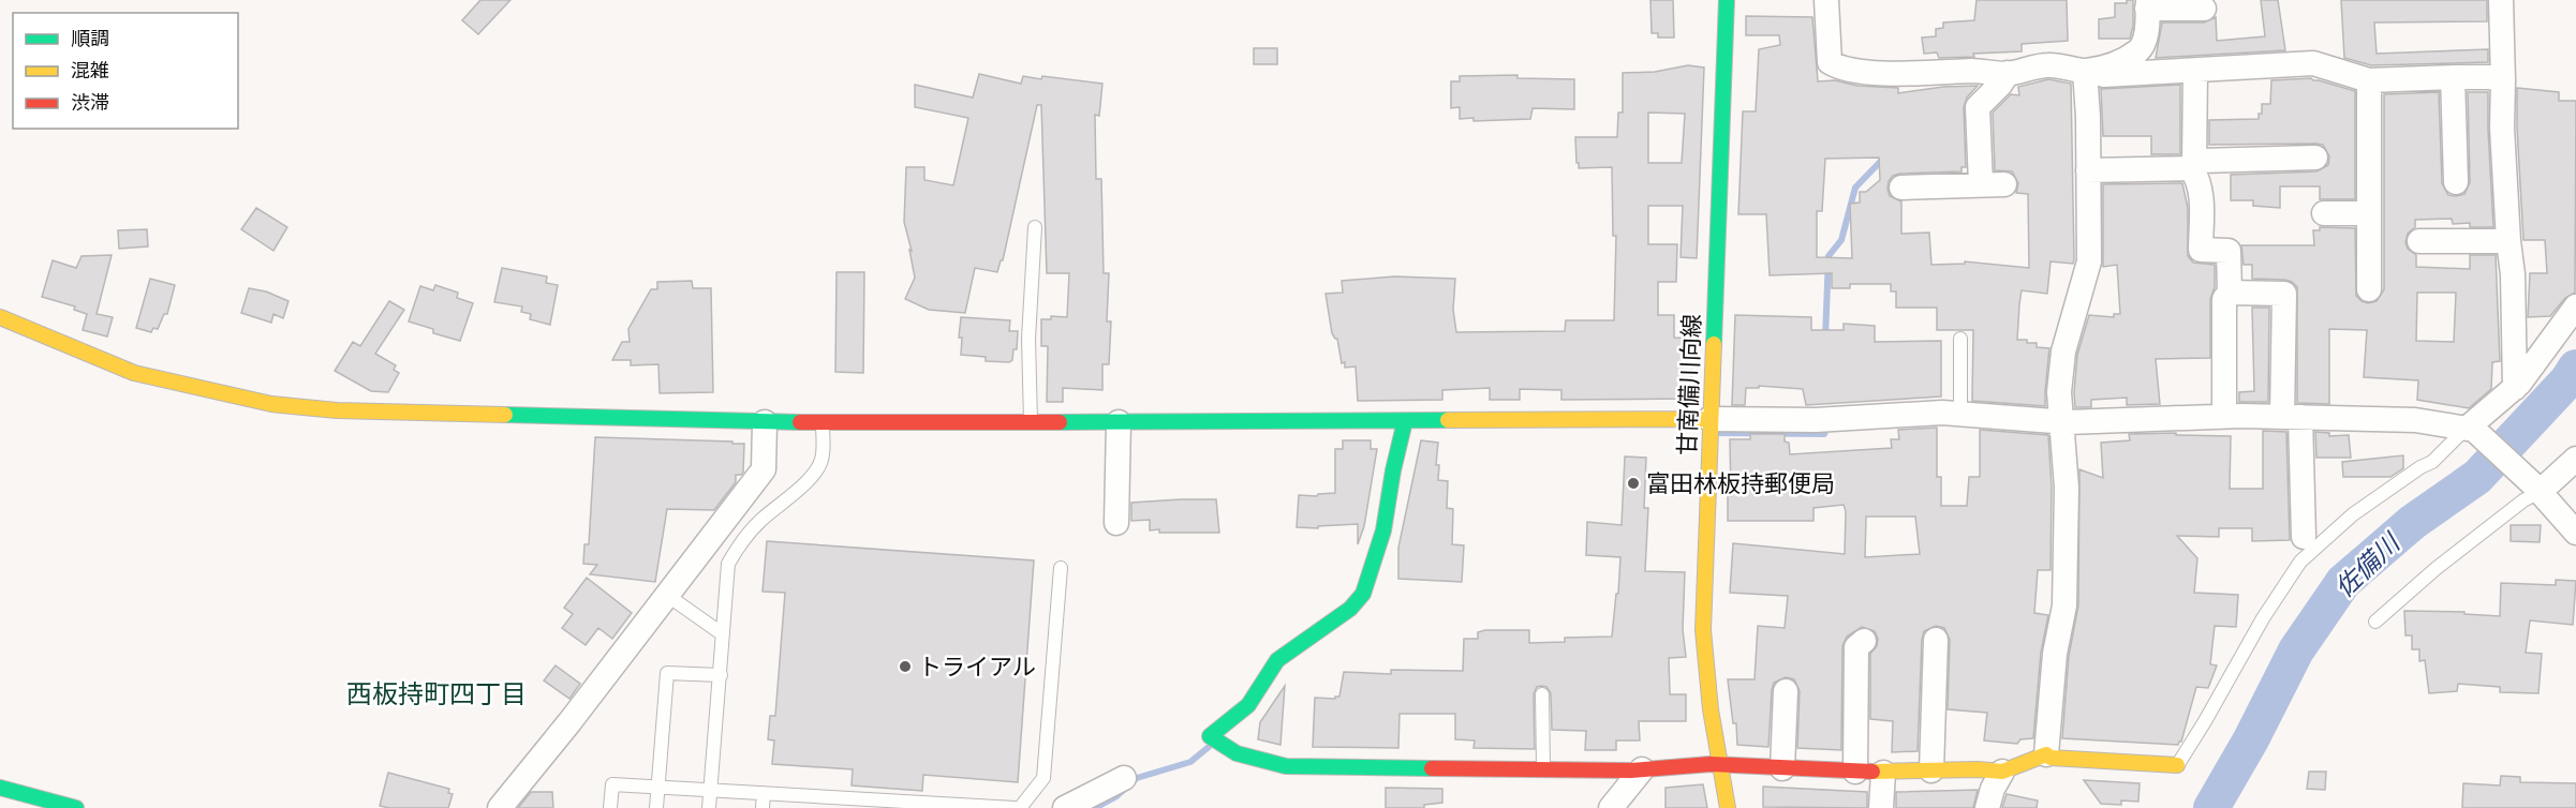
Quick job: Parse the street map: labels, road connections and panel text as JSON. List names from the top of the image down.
{
  "streets": {
    "main road": ["甘南備川向線"]
  },
  "districts": ["西板持町四丁目"],
  "water": ["佐備川"],
  "places": ["富田林板持郵便局", "トライアル"],
  "legend": ["順調", "混雑", "渋滞"]
}
